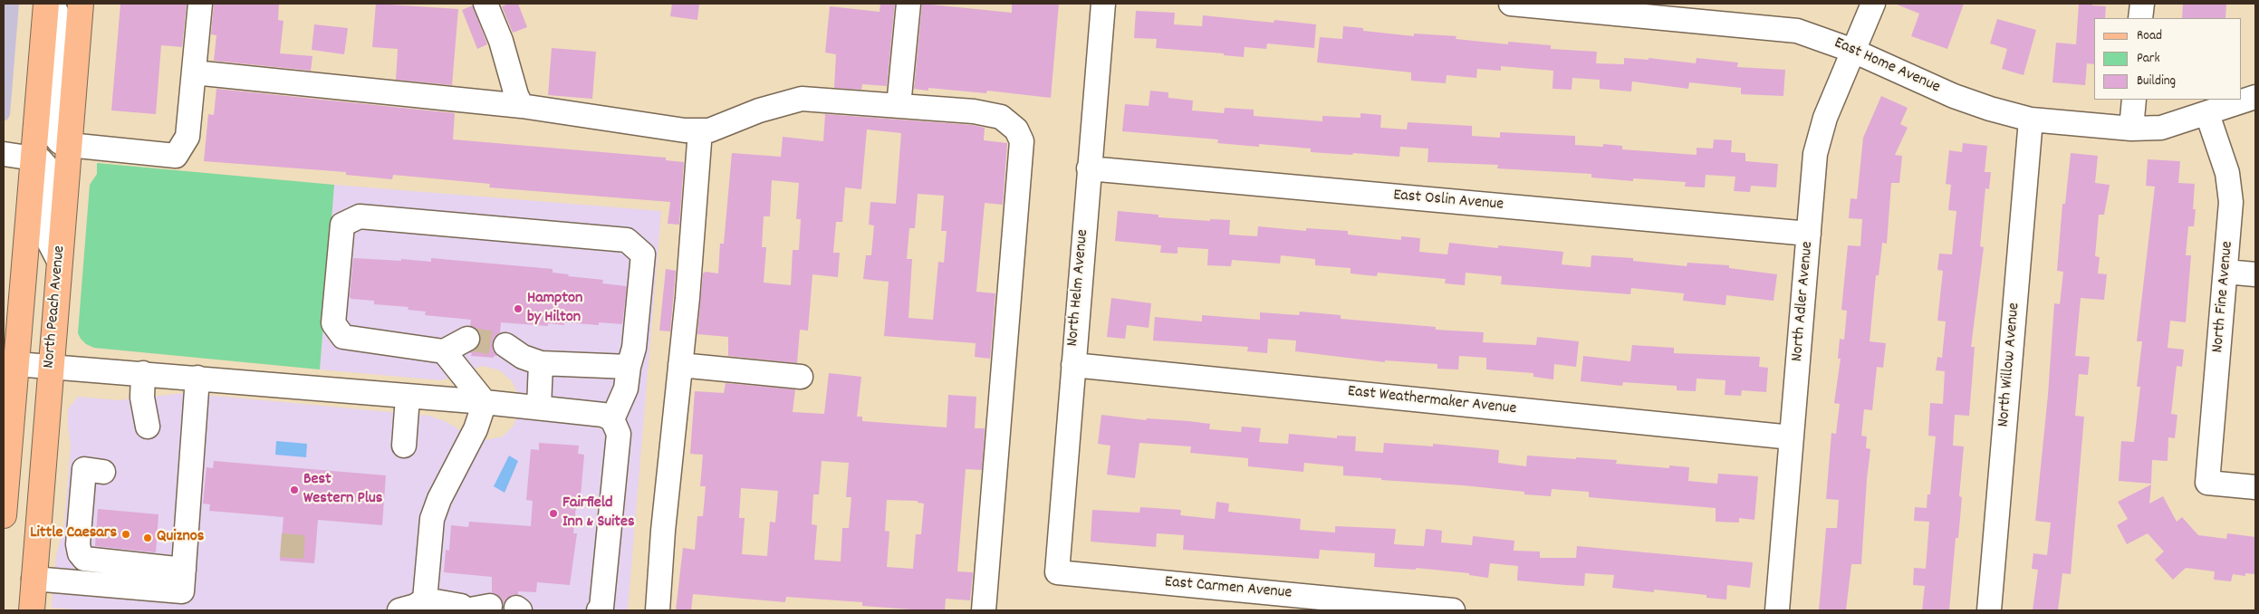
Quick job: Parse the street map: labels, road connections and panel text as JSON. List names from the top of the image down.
{
  "streets": {
    "main road": ["North Peach Avenue"],
    "street": [
      "East Home Avenue",
      "East Oslin Avenue",
      "North Helm Avenue",
      "North Fine Avenue",
      "North Adler Avenue",
      "North Willow Avenue",
      "East Weathermaker Avenue",
      "East Carmen Avenue"
    ]
  },
  "crossings": [
    ["East Home Avenue", "North Fine Avenue"],
    ["East Home Avenue", "North Adler Avenue"],
    ["East Home Avenue", "North Willow Avenue"],
    ["East Oslin Avenue", "North Helm Avenue"],
    ["East Oslin Avenue", "North Adler Avenue"],
    ["North Helm Avenue", "East Weathermaker Avenue"],
    ["North Helm Avenue", "East Carmen Avenue"],
    ["North Adler Avenue", "East Weathermaker Avenue"]
  ],
  "places": [
    "Hampton by Hilton",
    "Best Western Plus",
    "Fairfield Inn & Suites",
    "Little Caesars",
    "Quiznos"
  ],
  "legend": ["Road", "Park", "Building"]
}
